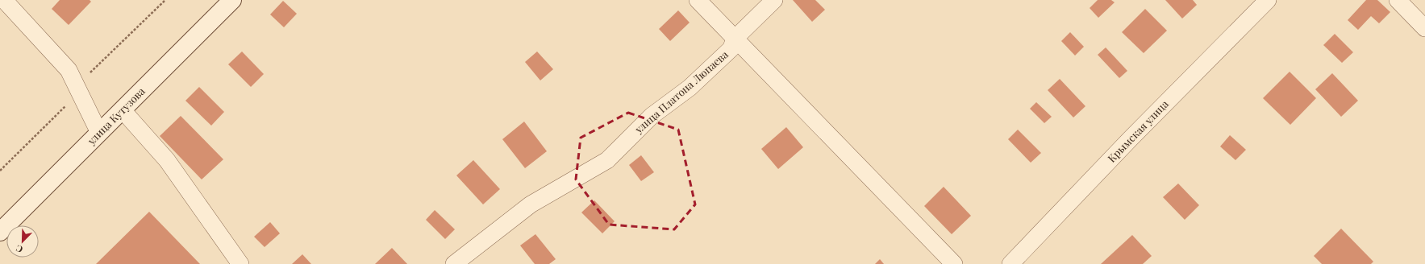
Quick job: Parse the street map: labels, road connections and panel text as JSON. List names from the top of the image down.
{
  "streets": {
    "street": ["улица Платона Люпаева", "улица Кутузова", "Крымская улица"]
  },
  "north": "bottom left"
}
